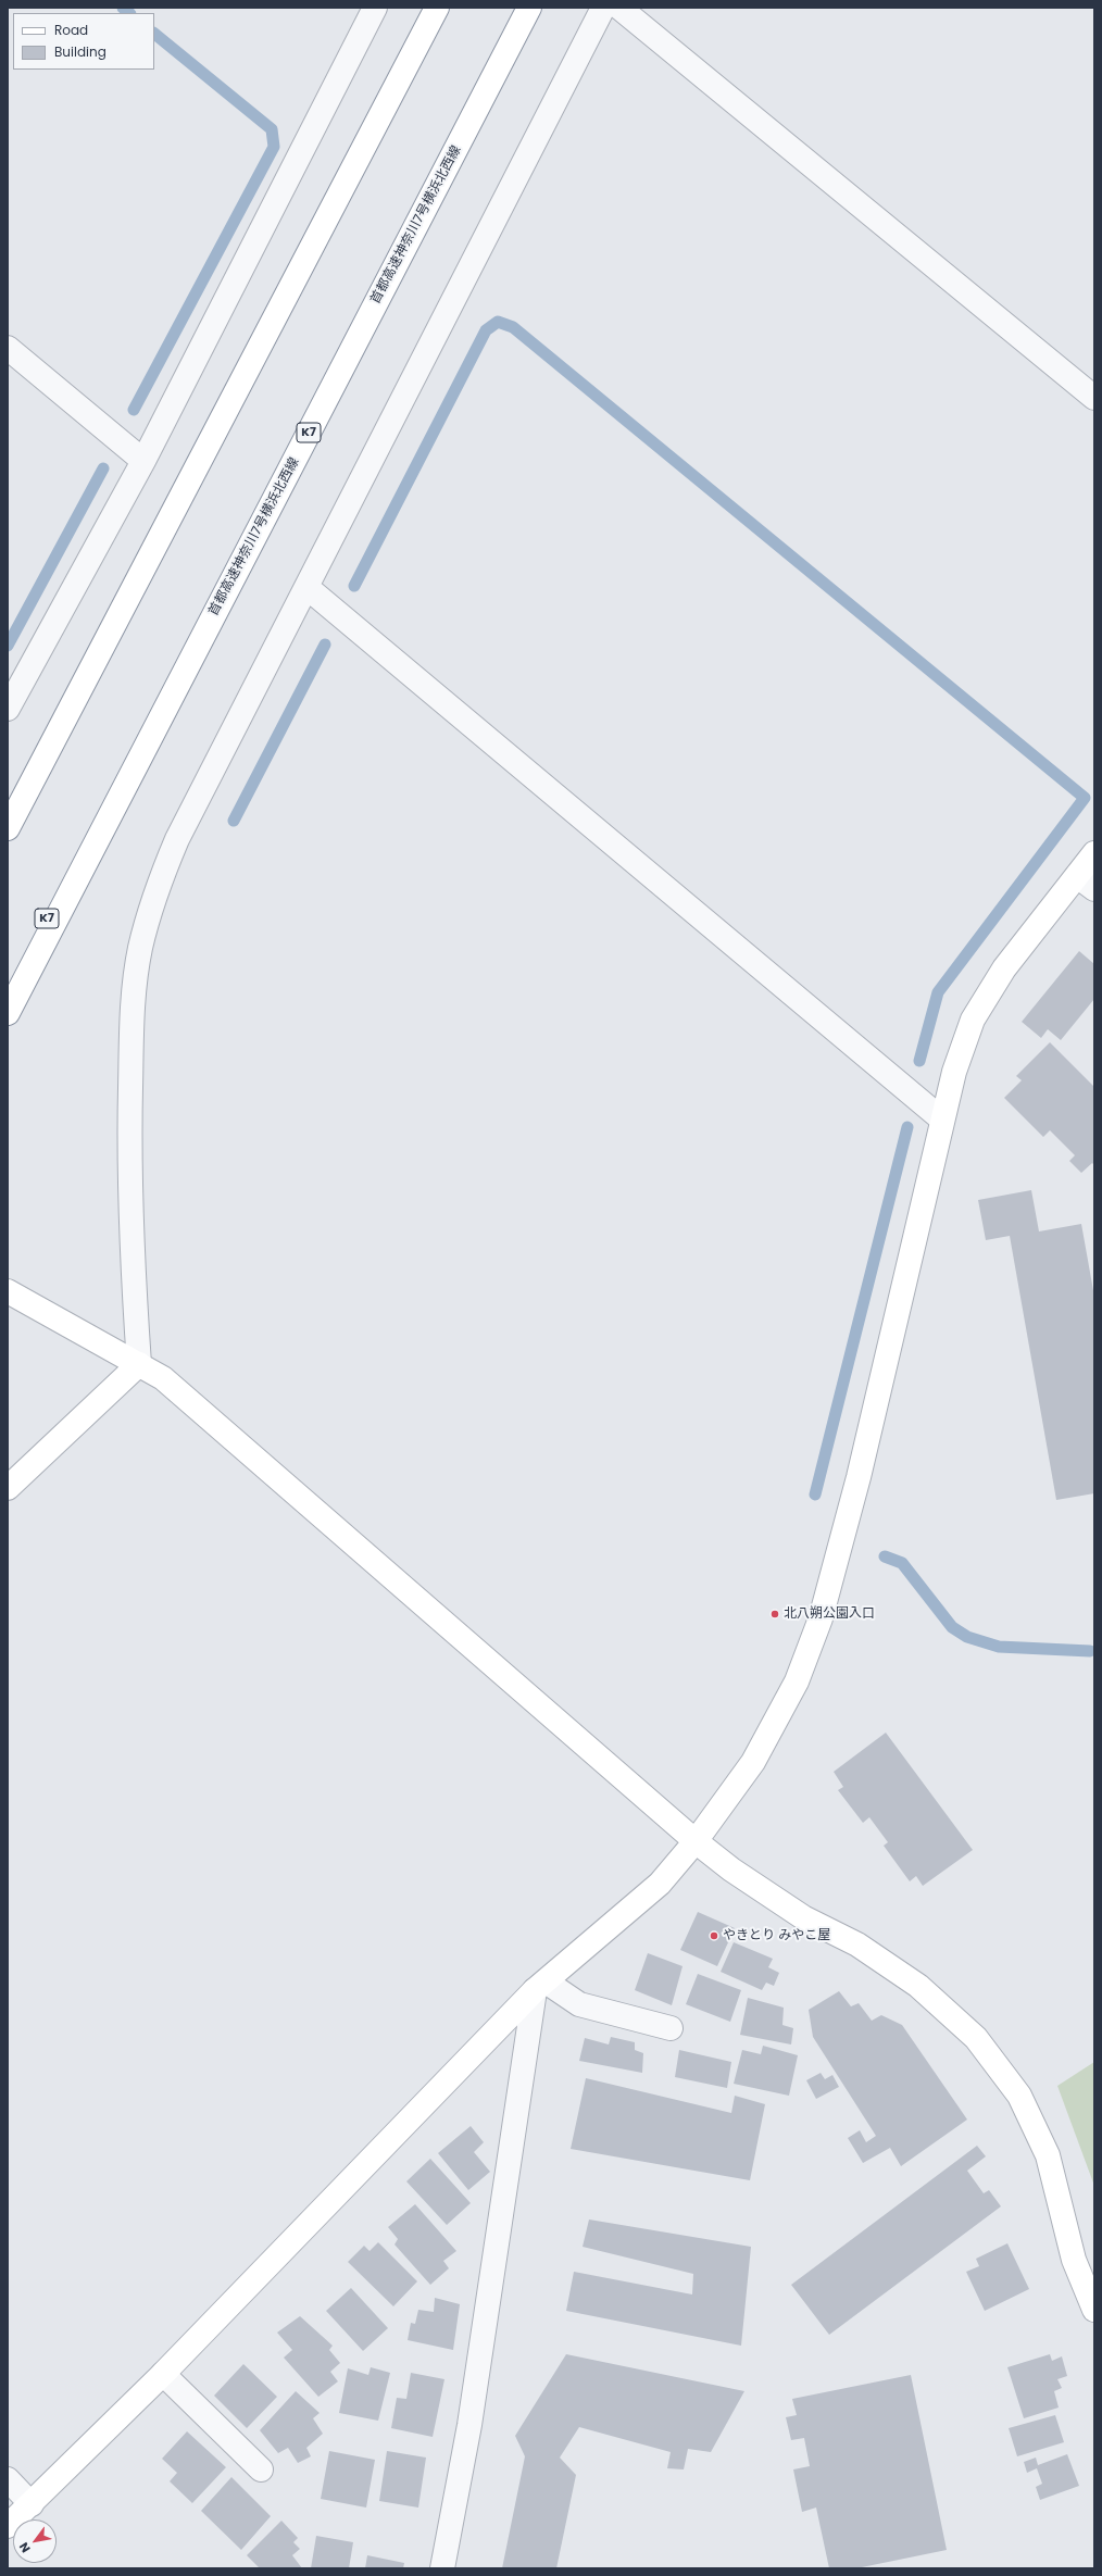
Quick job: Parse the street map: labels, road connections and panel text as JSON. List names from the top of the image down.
{
  "streets": {
    "main road": ["首都高速神奈川7号横浜北西線", "K7"]
  },
  "crossings": [
    ["首都高速神奈川7号横浜北西線", "K7"]
  ],
  "places": ["北八朔公園入口", "やきとり みやこ屋"],
  "legend": ["Road", "Building"],
  "north": "bottom left"
}
